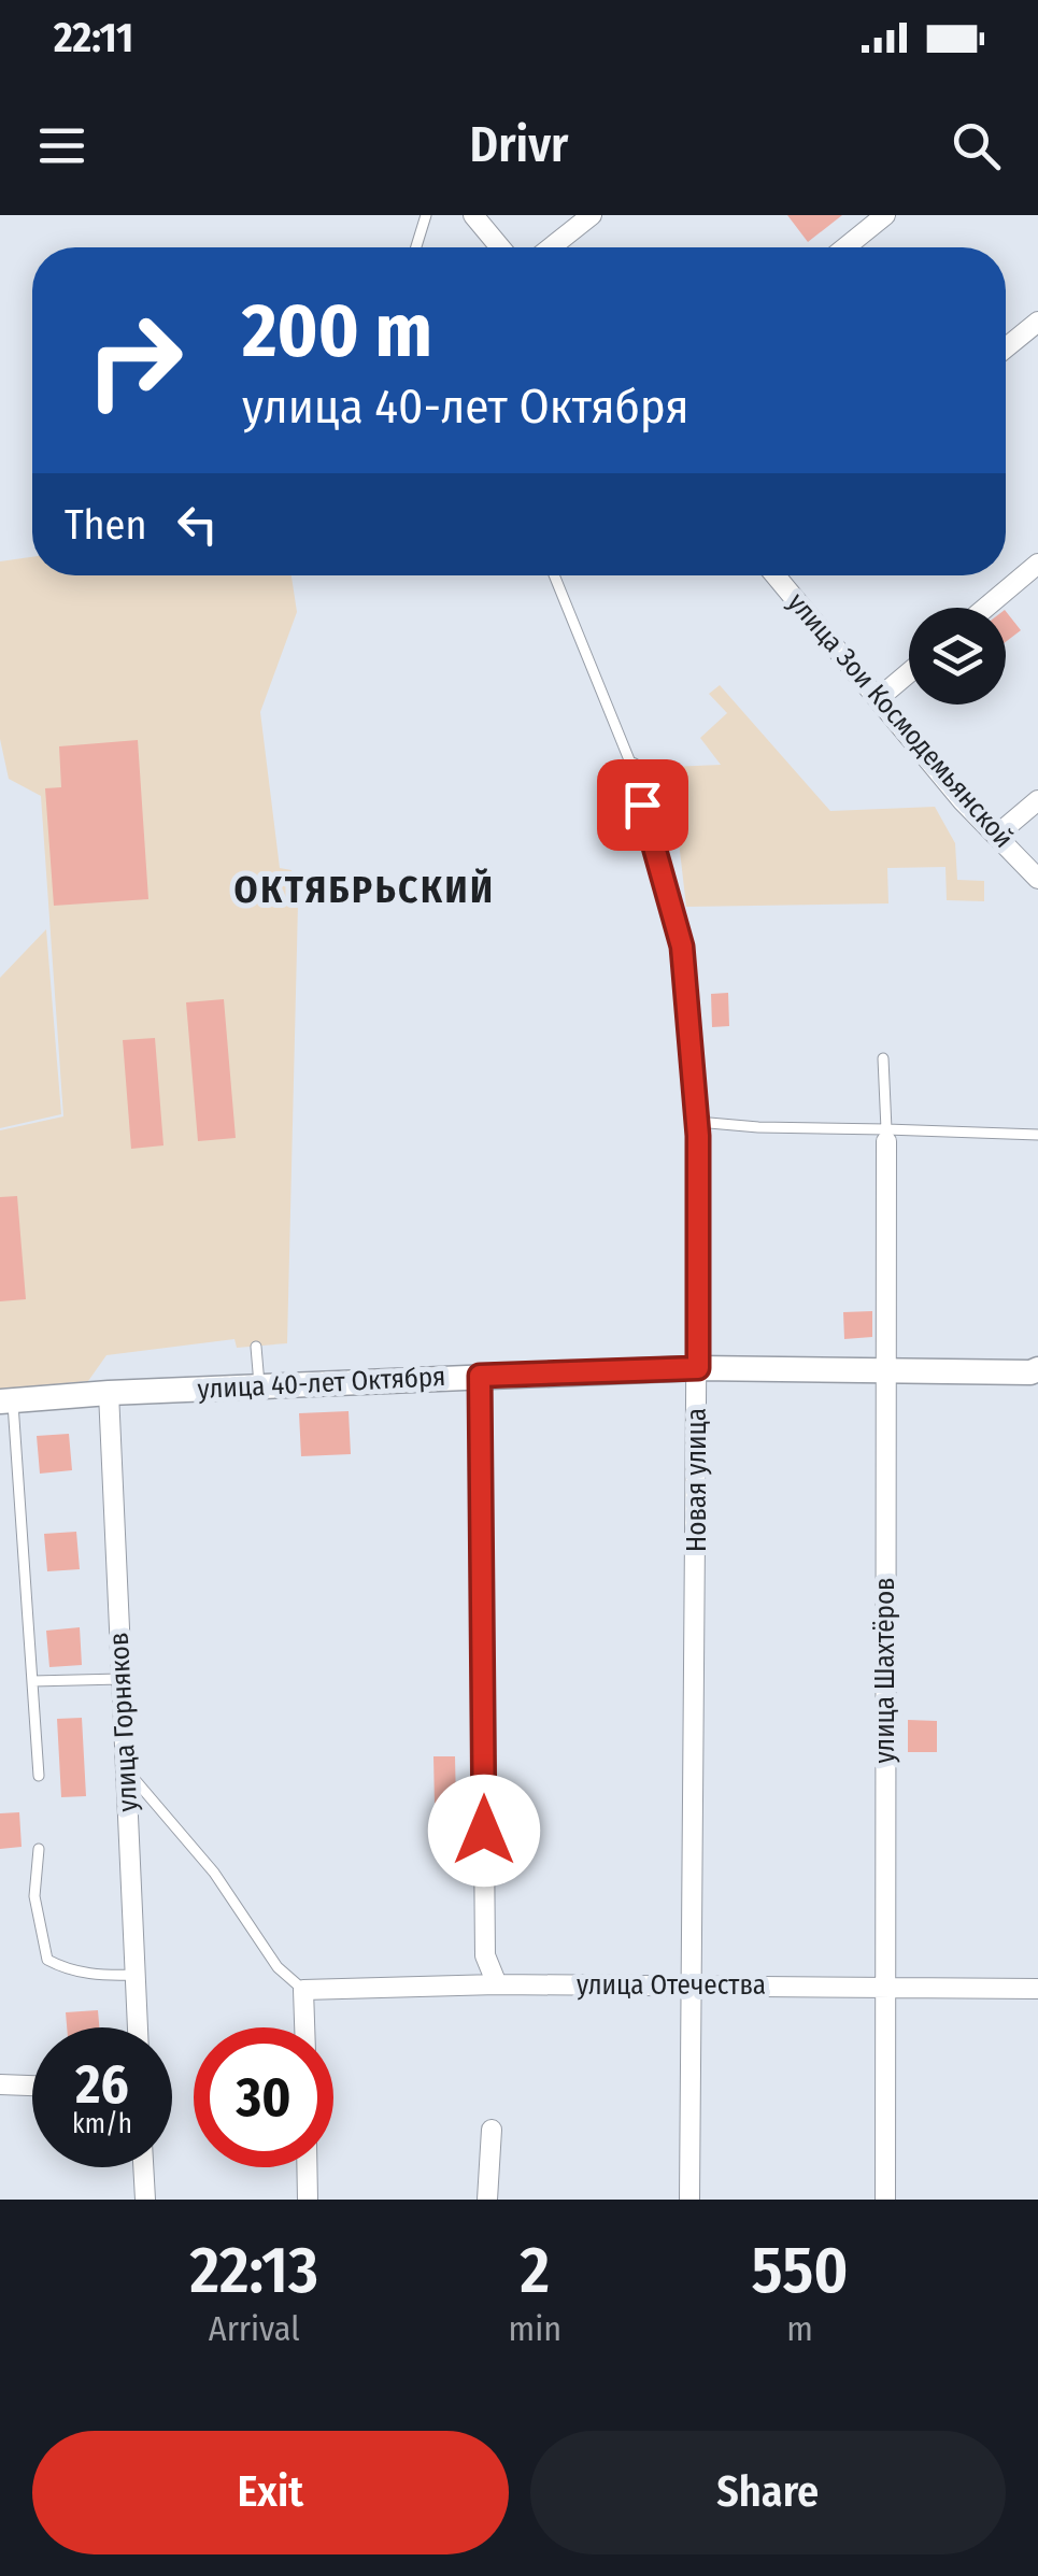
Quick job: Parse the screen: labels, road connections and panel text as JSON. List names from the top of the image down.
{
  "streets": {
    "street": [
      "улица Зои Космодемьянской",
      "улица 40-лет Октября",
      "Новая улица",
      "улица Шахтёров",
      "улица Горняков",
      "улица Отечества"
    ]
  },
  "crossings": [
    ["улица 40-лет Октября", "Новая улица"],
    ["улица 40-лет Октября", "улица Шахтёров"],
    ["улица 40-лет Октября", "улица Горняков"],
    ["Новая улица", "улица Отечества"],
    ["улица Шахтёров", "улица Отечества"]
  ],
  "districts": ["ОКТЯБРЬСКИЙ"],
  "page": {
    "status": "22:11",
    "header": "Drivr",
    "turn": ["200 m", "улица 40-лет Октября"],
    "then": "Then",
    "speed": "26 km/h",
    "limit": "30",
    "eta": [
      "22:13",
      "Arrival",
      "2",
      "min",
      "550",
      "m"
    ],
    "buttons": ["Exit", "Share"]
  }
}
